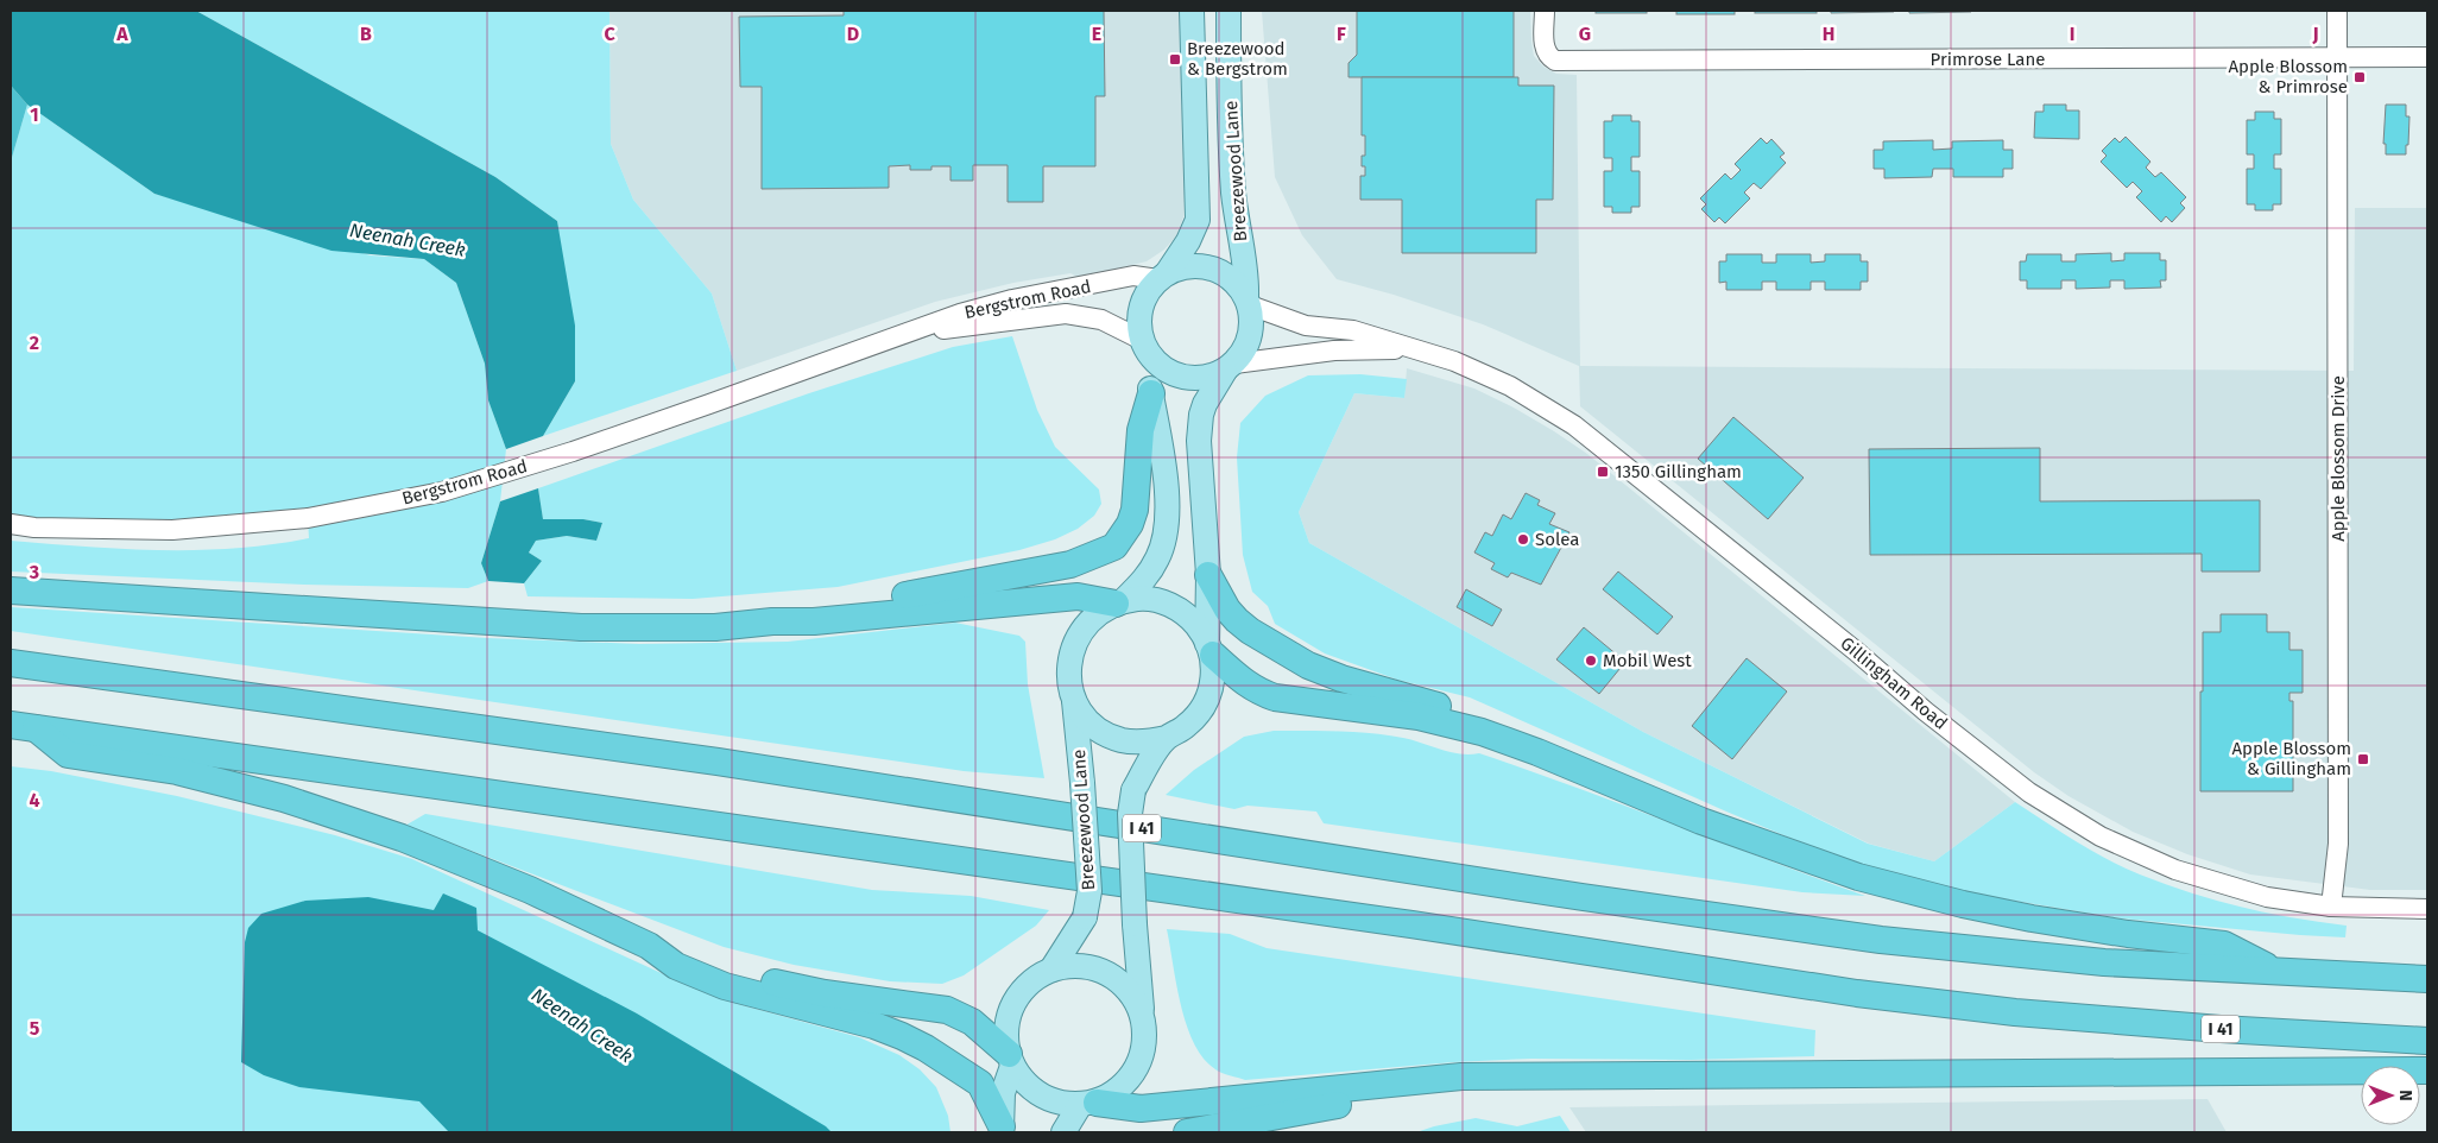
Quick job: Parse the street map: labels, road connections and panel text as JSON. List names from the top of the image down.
{
  "streets": {
    "highway": ["I 41"],
    "main road": ["Breezewood Lane"],
    "street": [
      "Primrose Lane",
      "Bergstrom Road",
      "Apple Blossom Drive",
      "Gillingham Road"
    ]
  },
  "crossings": [
    ["Primrose Lane", "Apple Blossom Drive"],
    ["Breezewood Lane", "Bergstrom Road"],
    ["Breezewood Lane", "Gillingham Road"],
    ["Bergstrom Road", "Gillingham Road"],
    ["Apple Blossom Drive", "Gillingham Road"]
  ],
  "water": ["Neenah Creek"],
  "places": {
    "transit": [
      "Breezewood & Bergstrom",
      "Apple Blossom & Primrose",
      "1350 Gillingham",
      "Apple Blossom & Gillingham"
    ],
    "other": ["Solea", "Mobil West"]
  },
  "north": "right",
  "grid": {
    "columns": [
      "A",
      "B",
      "C",
      "D",
      "E",
      "F",
      "G",
      "H",
      "I",
      "J"
    ],
    "rows": [
      "1",
      "2",
      "3",
      "4",
      "5"
    ]
  }
}
